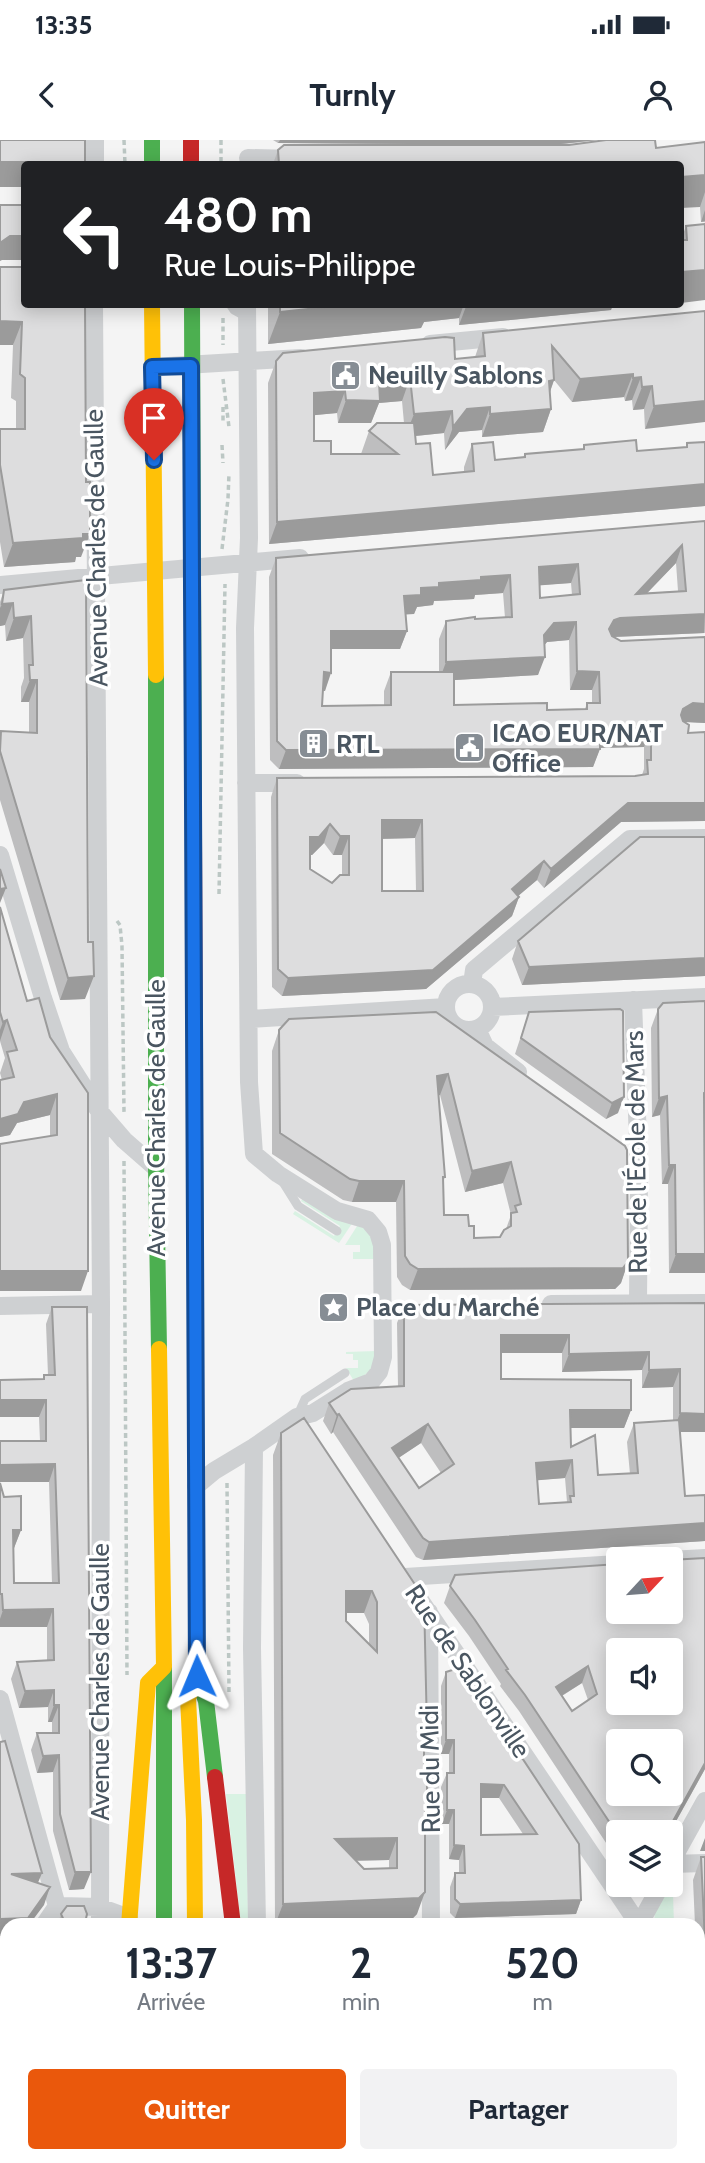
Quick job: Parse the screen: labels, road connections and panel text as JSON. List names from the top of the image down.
{
  "streets": {
    "main road": ["Avenue Charles de Gaulle"],
    "street": ["Rue de l'École de Mars", "Rue de Sablonville", "Rue du Midi"]
  },
  "crossings": [
    ["Rue de Sablonville", "Rue du Midi"]
  ],
  "places": {
    "public building": ["Neuilly Sablons", "ICAO EUR/NAT Office"],
    "building": ["RTL"],
    "place": ["Place du Marché"]
  },
  "north": "top right",
  "page": {
    "status": "13:35",
    "header": "Turnly",
    "turn": ["480 m", "Rue Louis-Philippe"],
    "eta": [
      "13:37",
      "Arrivée",
      "2",
      "min",
      "520",
      "m"
    ],
    "buttons": ["Quitter", "Partager"]
  }
}
